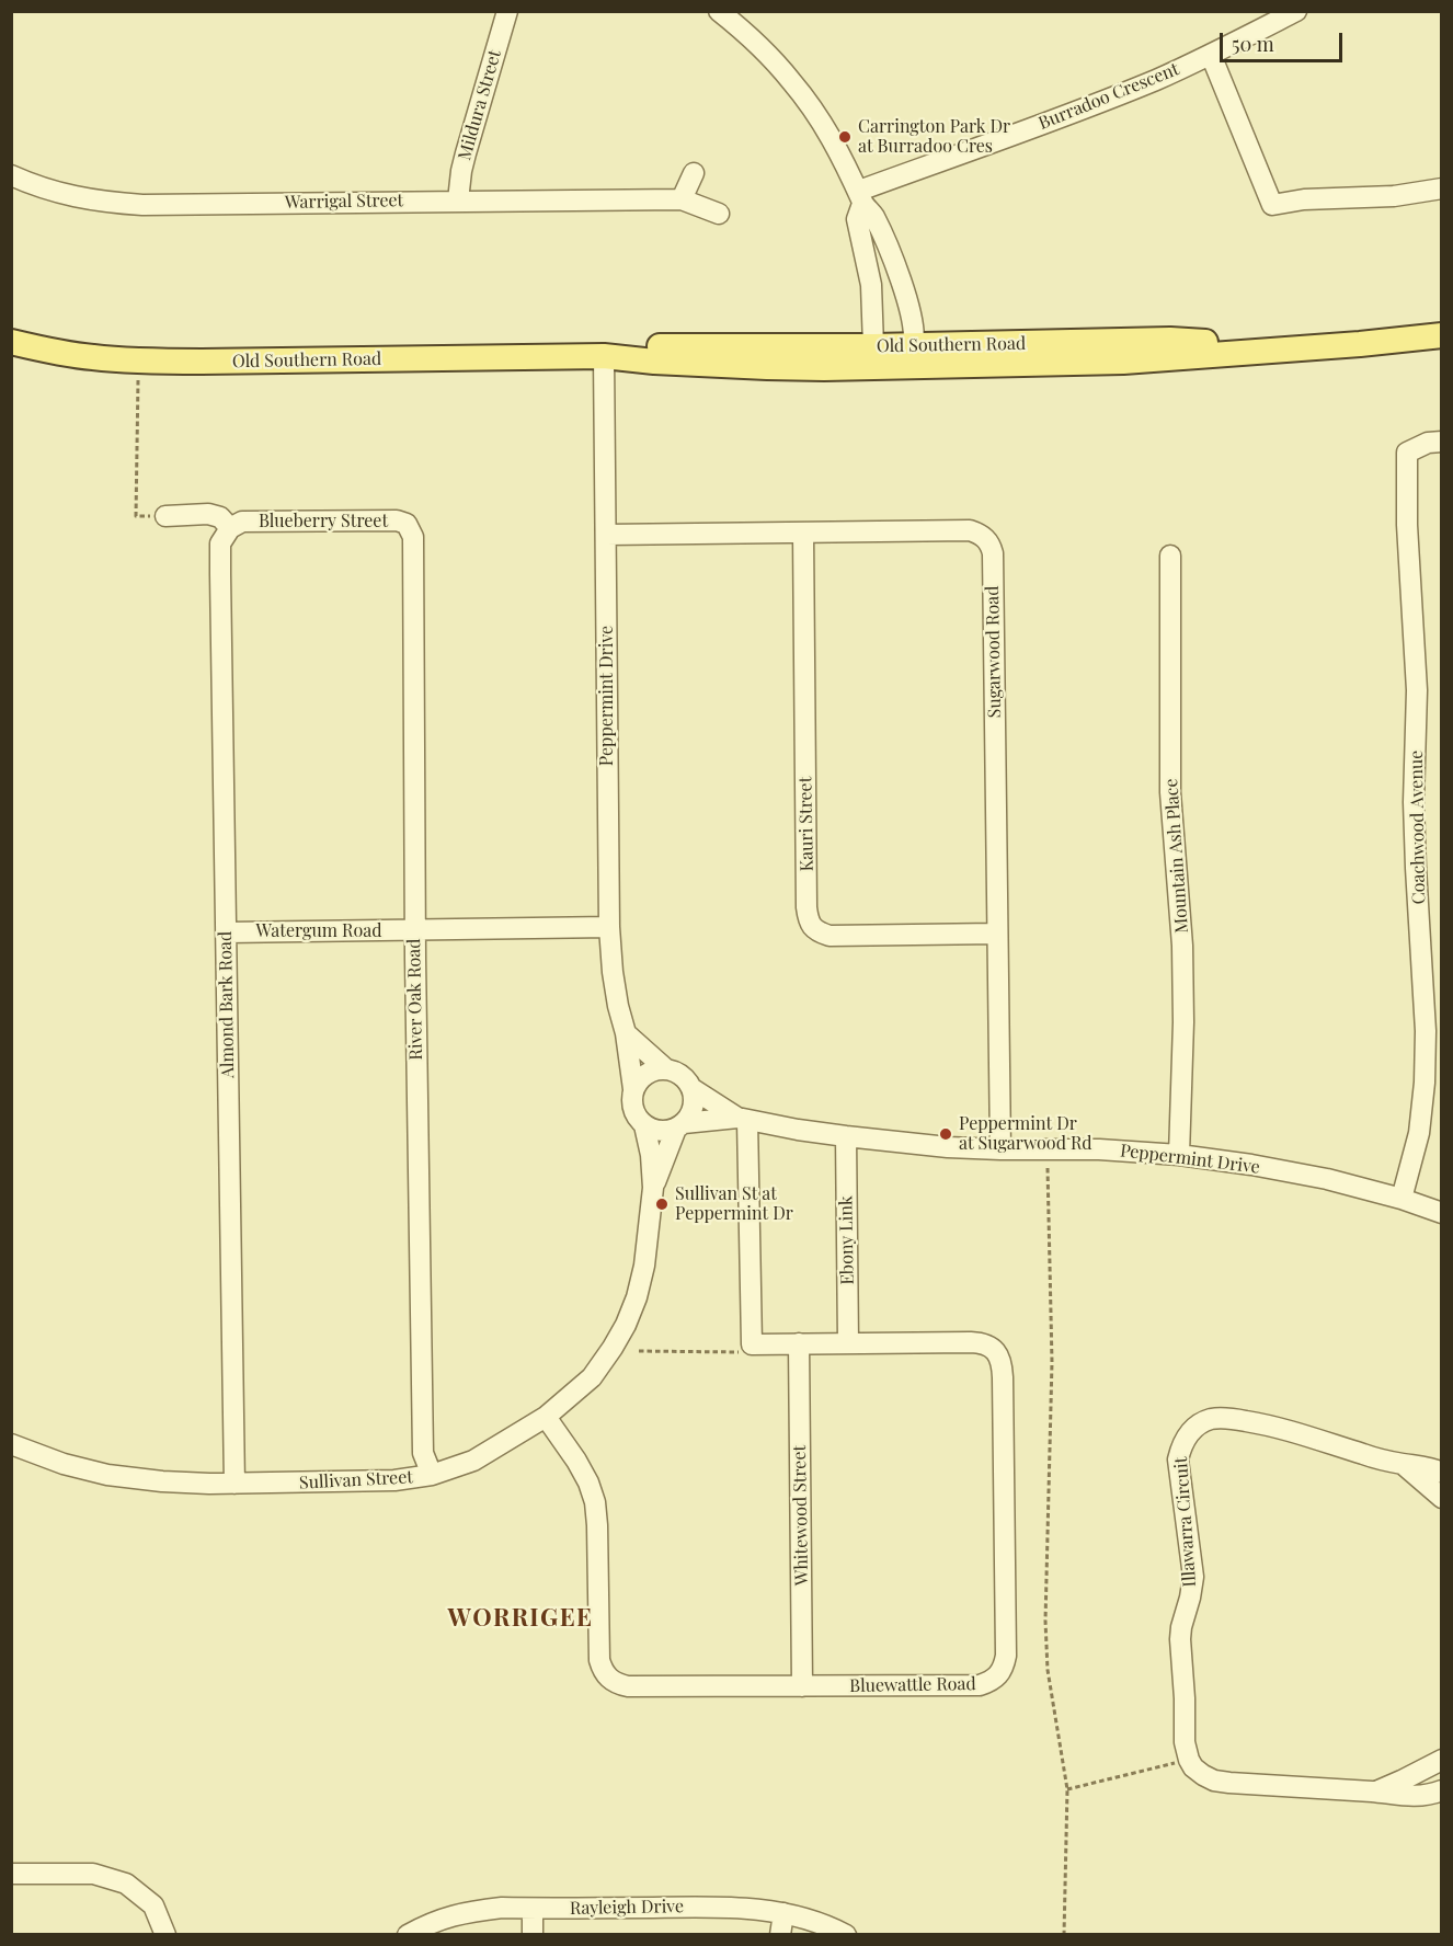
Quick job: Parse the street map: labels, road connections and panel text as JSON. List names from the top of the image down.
{
  "streets": {
    "main road": ["Old Southern Road"],
    "street": [
      "Burradoo Crescent",
      "Mildura Street",
      "Warrigal Street",
      "Blueberry Street",
      "Sugarwood Road",
      "Peppermint Drive",
      "Kauri Street",
      "Coachwood Avenue",
      "Mountain Ash Place",
      "Watergum Road",
      "River Oak Road",
      "Almond Bark Road",
      "Ebony Link",
      "Sullivan Street",
      "Whitewood Street",
      "Illawarra Circuit",
      "Bluewattle Road",
      "Rayleigh Drive"
    ]
  },
  "crossings": [
    ["Mildura Street", "Warrigal Street"],
    ["Old Southern Road", "Peppermint Drive"],
    ["Blueberry Street", "River Oak Road"],
    ["Blueberry Street", "Almond Bark Road"],
    ["Sugarwood Road", "Peppermint Drive"],
    ["Sugarwood Road", "Kauri Street"],
    ["Peppermint Drive", "Coachwood Avenue"],
    ["Peppermint Drive", "Mountain Ash Place"],
    ["Peppermint Drive", "Watergum Road"],
    ["Peppermint Drive", "Ebony Link"],
    ["Peppermint Drive", "Sullivan Street"],
    ["Peppermint Drive", "Bluewattle Road"],
    ["Watergum Road", "River Oak Road"],
    ["Watergum Road", "Almond Bark Road"],
    ["River Oak Road", "Sullivan Street"],
    ["Almond Bark Road", "Sullivan Street"],
    ["Ebony Link", "Bluewattle Road"],
    ["Sullivan Street", "Bluewattle Road"],
    ["Whitewood Street", "Bluewattle Road"]
  ],
  "districts": ["WORRIGEE"],
  "places": ["Carrington Park Dr at Burradoo Cres", "Peppermint Dr at Sugarwood Rd", "Sullivan St at Peppermint Dr"],
  "scale_bar": "50 m"
}
